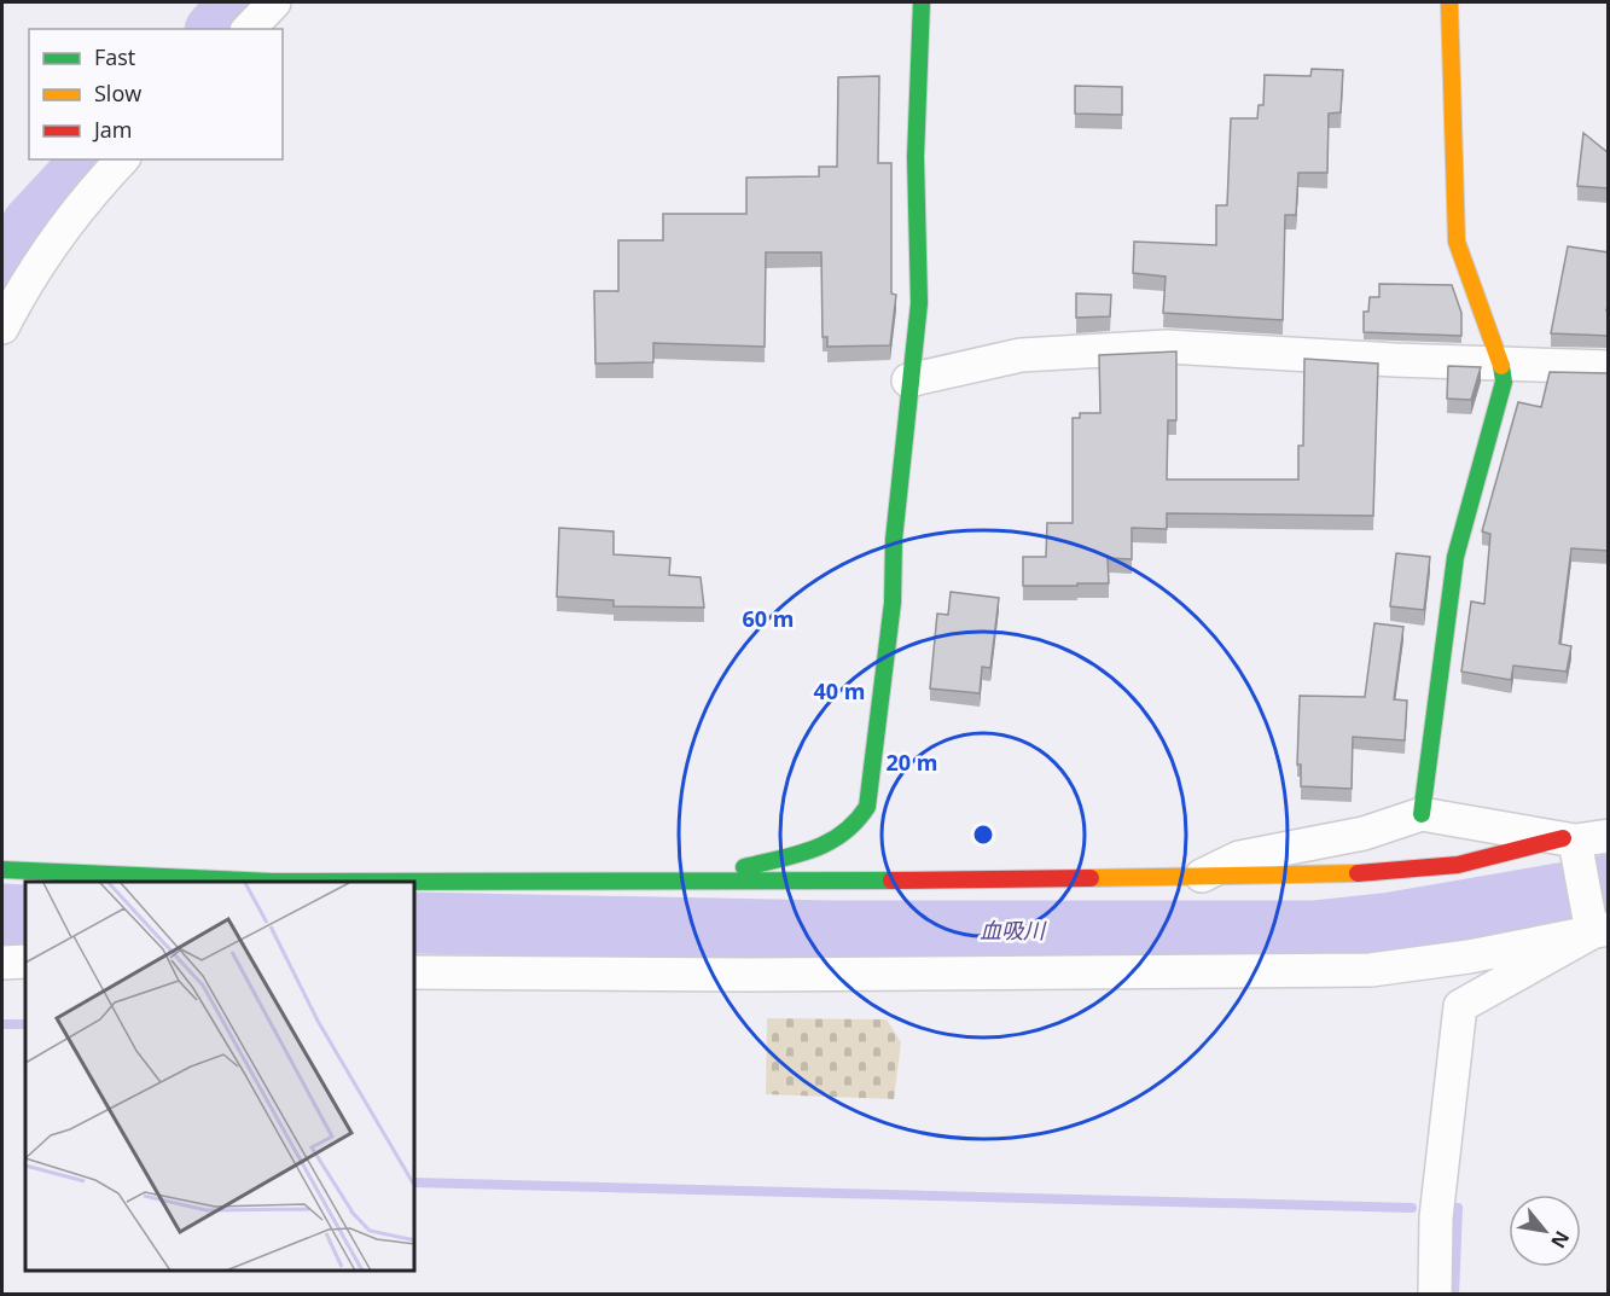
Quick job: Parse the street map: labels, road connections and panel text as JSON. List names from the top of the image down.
{
  "water": ["血吸川"],
  "legend": ["Fast", "Slow", "Jam"],
  "north": "bottom right",
  "rings": ["60 m", "40 m", "20 m"]
}
